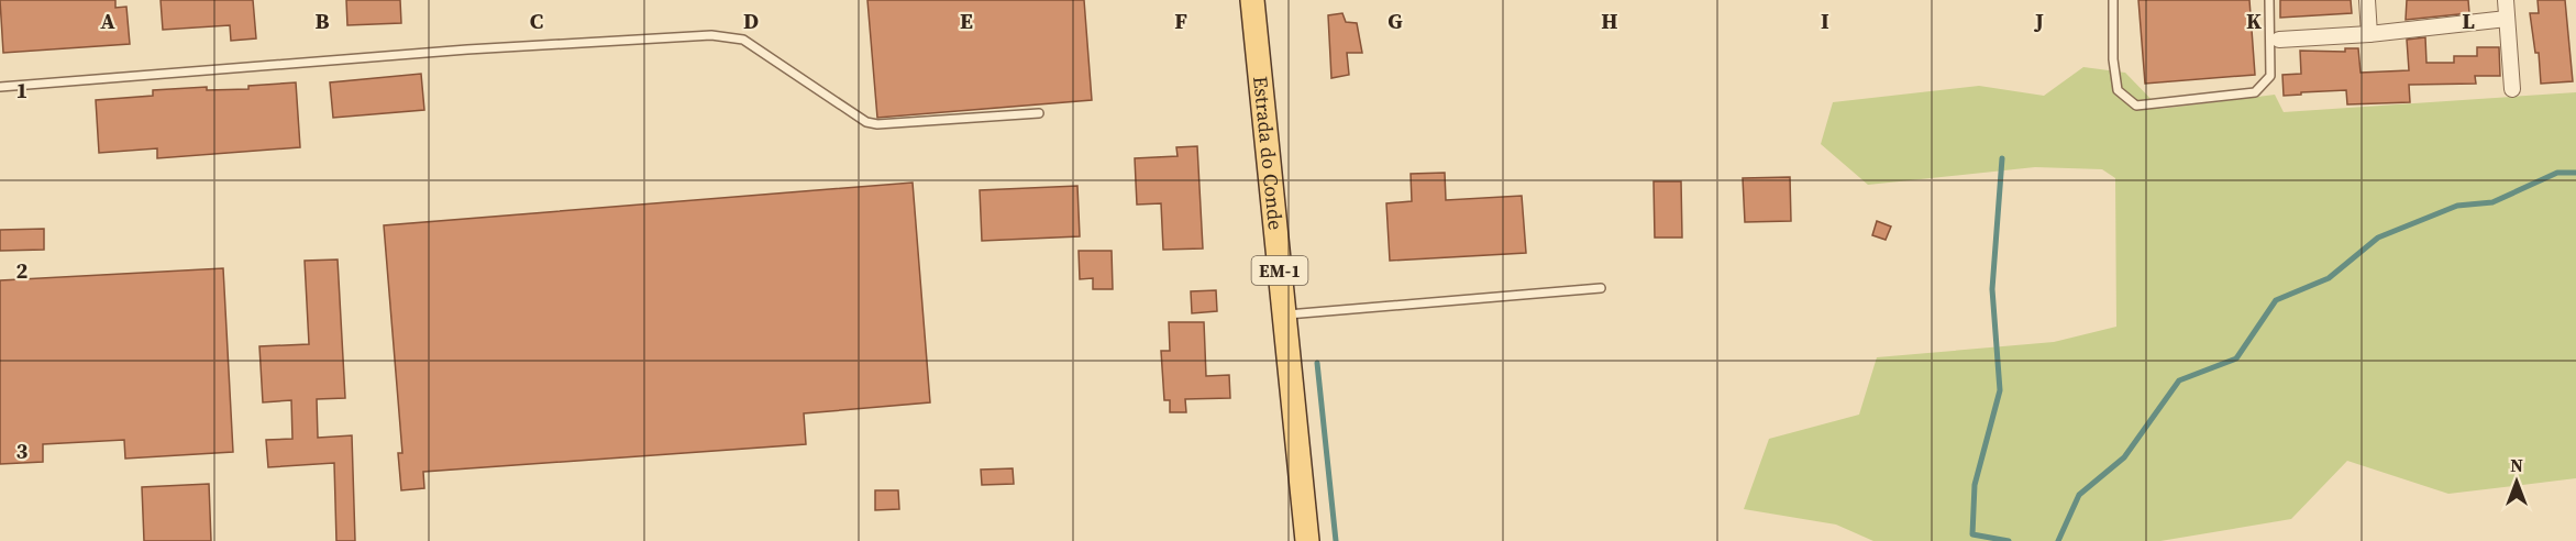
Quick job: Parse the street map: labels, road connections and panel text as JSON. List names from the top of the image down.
{
  "streets": {
    "main road": ["Estrada do Conde", "EM-1"]
  },
  "north": "top",
  "grid": {
    "columns": [
      "A",
      "B",
      "C",
      "D",
      "E",
      "F",
      "G",
      "H",
      "I",
      "J",
      "K",
      "L"
    ],
    "rows": ["1", "2", "3"]
  }
}
